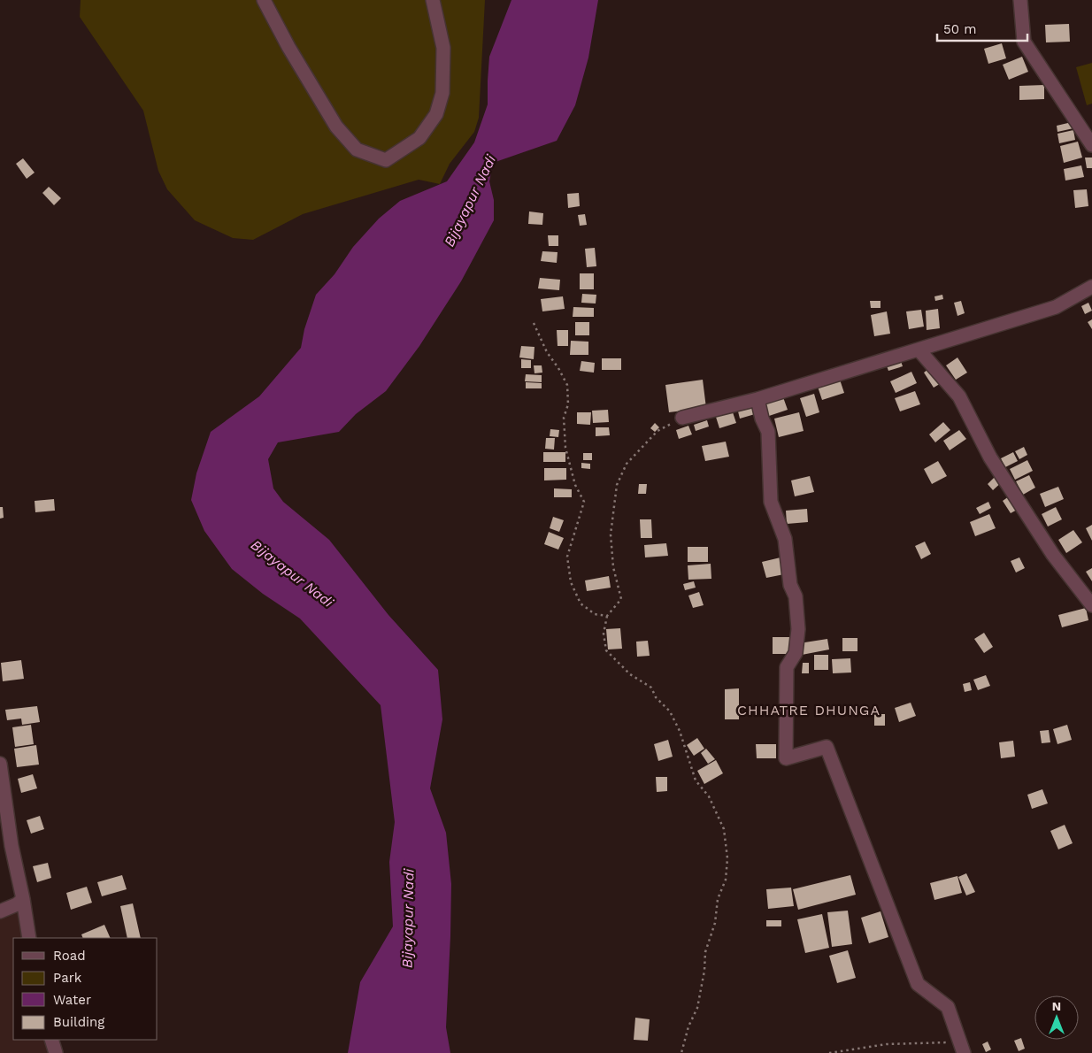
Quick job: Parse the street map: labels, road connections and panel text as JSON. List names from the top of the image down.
{
  "districts": ["CHHATRE DHUNGA"],
  "water": ["Bijayapur Nadi"],
  "legend": [
    "Road",
    "Park",
    "Water",
    "Building"
  ],
  "scale_bar": "50 m",
  "north": "top"
}
